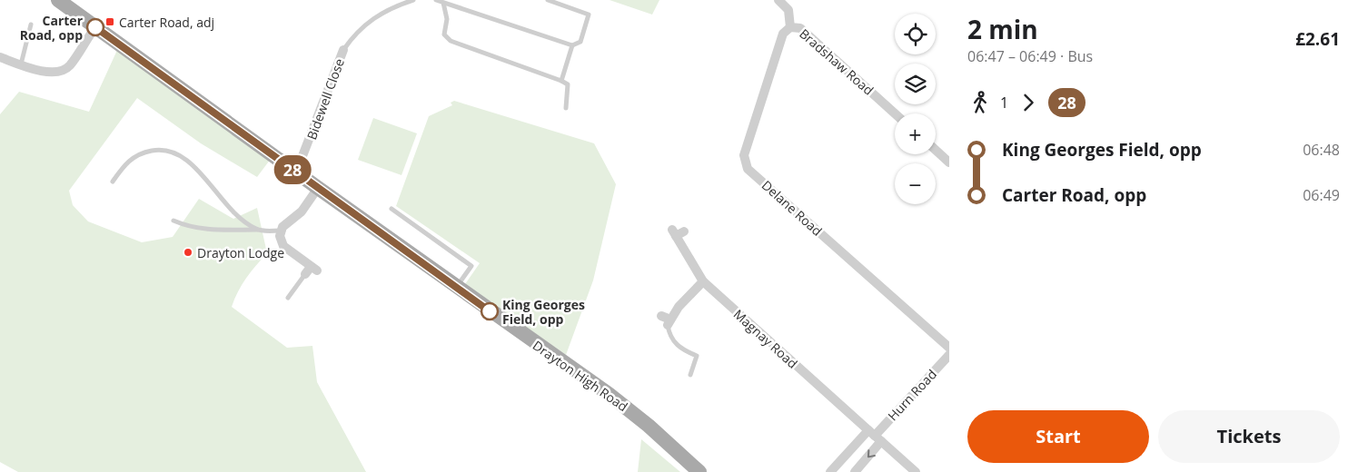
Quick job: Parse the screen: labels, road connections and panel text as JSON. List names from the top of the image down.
{
  "streets": {
    "main road": ["Drayton High Road"],
    "street": [
      "Bradshaw Road",
      "Bidewell Close",
      "Delane Road",
      "Magnay Road",
      "Hurn Road"
    ]
  },
  "crossings": [
    ["Bradshaw Road", "Delane Road"],
    ["Bidewell Close", "Drayton High Road"],
    ["Magnay Road", "Hurn Road"]
  ],
  "places": {
    "transit": ["Carter Road, adj"],
    "other": ["Carter Road, opp", "Drayton Lodge", "King Georges Field, opp"]
  },
  "lines": ["bus line 28"],
  "page": {
    "on_map": "28",
    "heading": ["2 min", "06:47 – 06:49 · Bus", "£2.61"],
    "map_buttons": ["+", "−"],
    "legs": ["1", "28"],
    "list": [
      {
        "name": "King Georges Field, opp",
        "value": "06:48"
      },
      {
        "name": "Carter Road, opp",
        "value": "06:49"
      }
    ],
    "buttons": ["Start", "Tickets"]
  }
}
